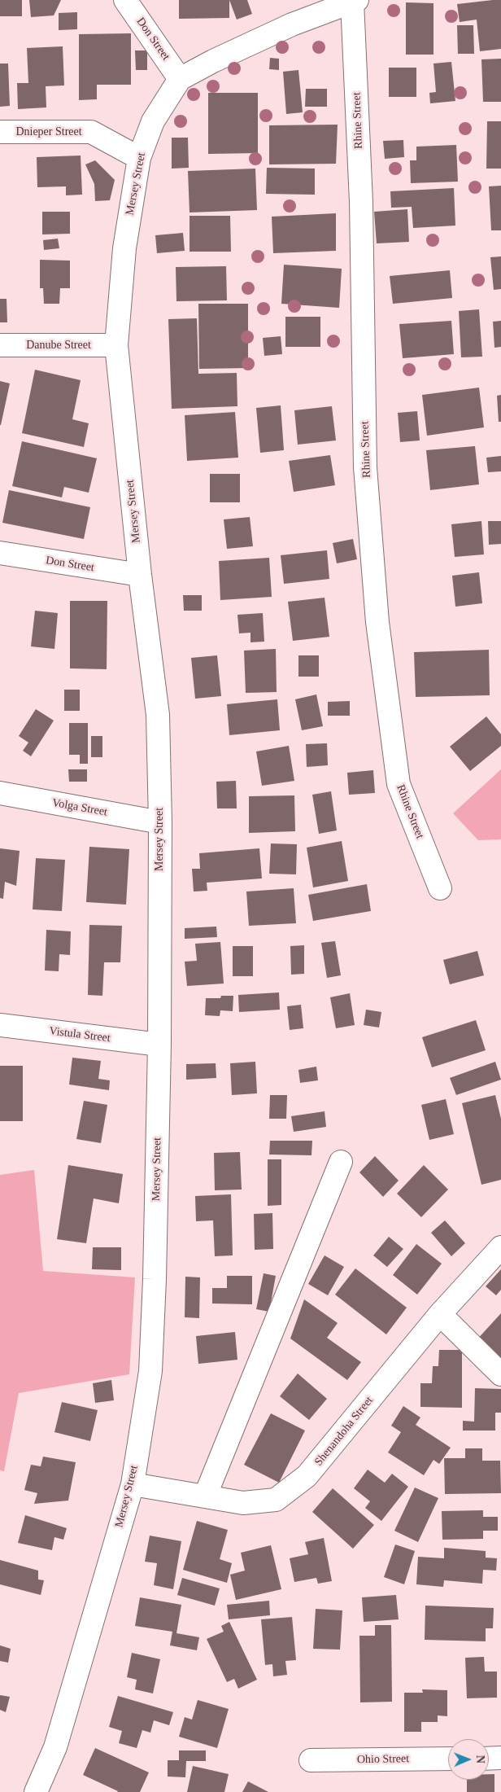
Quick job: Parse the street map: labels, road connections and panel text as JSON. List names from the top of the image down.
{
  "streets": {
    "street": [
      "Don Street",
      "Rhine Street",
      "Dnieper Street",
      "Mersey Street",
      "Danube Street",
      "Volga Street",
      "Vistula Street",
      "Shenandoha Street",
      "Ohio Street"
    ]
  },
  "crossings": [
    ["Don Street", "Mersey Street"],
    ["Rhine Street", "Mersey Street"],
    ["Dnieper Street", "Mersey Street"],
    ["Mersey Street", "Danube Street"],
    ["Mersey Street", "Volga Street"],
    ["Mersey Street", "Vistula Street"],
    ["Mersey Street", "Shenandoha Street"]
  ],
  "north": "right"
}
